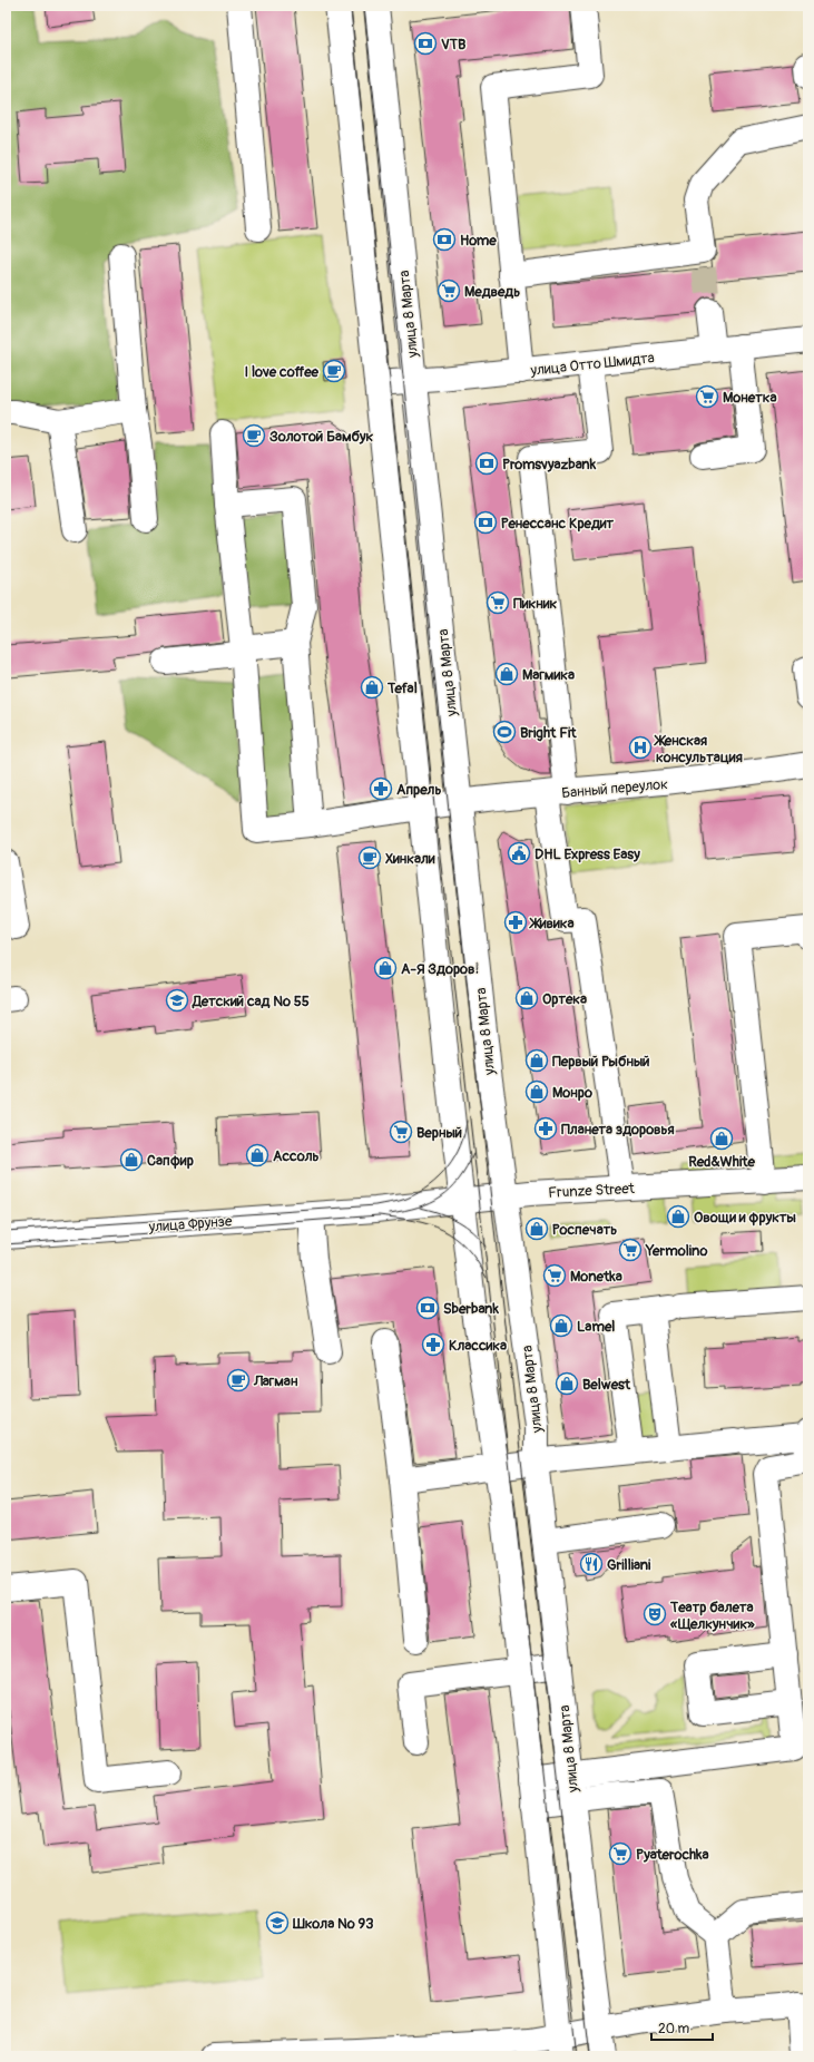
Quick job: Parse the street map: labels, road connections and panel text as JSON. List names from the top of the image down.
{
  "streets": {
    "main road": [
      "улица 8 Марта",
      "улица Отто Шмидта",
      "Банный переулок",
      "Frunze Street",
      "улица Фрунзе"
    ]
  },
  "crossings": [
    ["улица 8 Марта", "улица Отто Шмидта"],
    ["улица 8 Марта", "Банный переулок"],
    ["улица 8 Марта", "Frunze Street"],
    ["Frunze Street", "улица Фрунзе"]
  ],
  "places": {
    "bank": [
      "VTB",
      "Home",
      "Promsvyazbank",
      "Ренессанс Кредит",
      "Sberbank"
    ],
    "supermarket": [
      "Медведь",
      "Монетка",
      "Пикник",
      "Верный",
      "Yermolino",
      "Monetka",
      "Pyaterochka"
    ],
    "cafe": [
      "I love coffee",
      "Золотой Бамбук",
      "Хинкали",
      "Лагман"
    ],
    "shop": [
      "Магмика",
      "Tefal",
      "А-Я Здоров!",
      "Ортека",
      "Первый Рыбный",
      "Монро",
      "Red&White",
      "Ассоль",
      "Сапфир",
      "Овощи и фрукты",
      "Роспечать",
      "Lamel",
      "Belwest"
    ],
    "sports": ["Bright Fit"],
    "hospital": ["Женская консультация"],
    "pharmacy": [
      "Апрель",
      "Живика",
      "Планета здоровья",
      "Классика"
    ],
    "public building": ["DHL Express Easy"],
    "school or university": ["Детский сад № 55", "Школа № 93"],
    "restaurant": ["Grilliani"],
    "theatre": ["Театр балета «Щелкунчик»"]
  },
  "scale_bar": "20 m"
}
